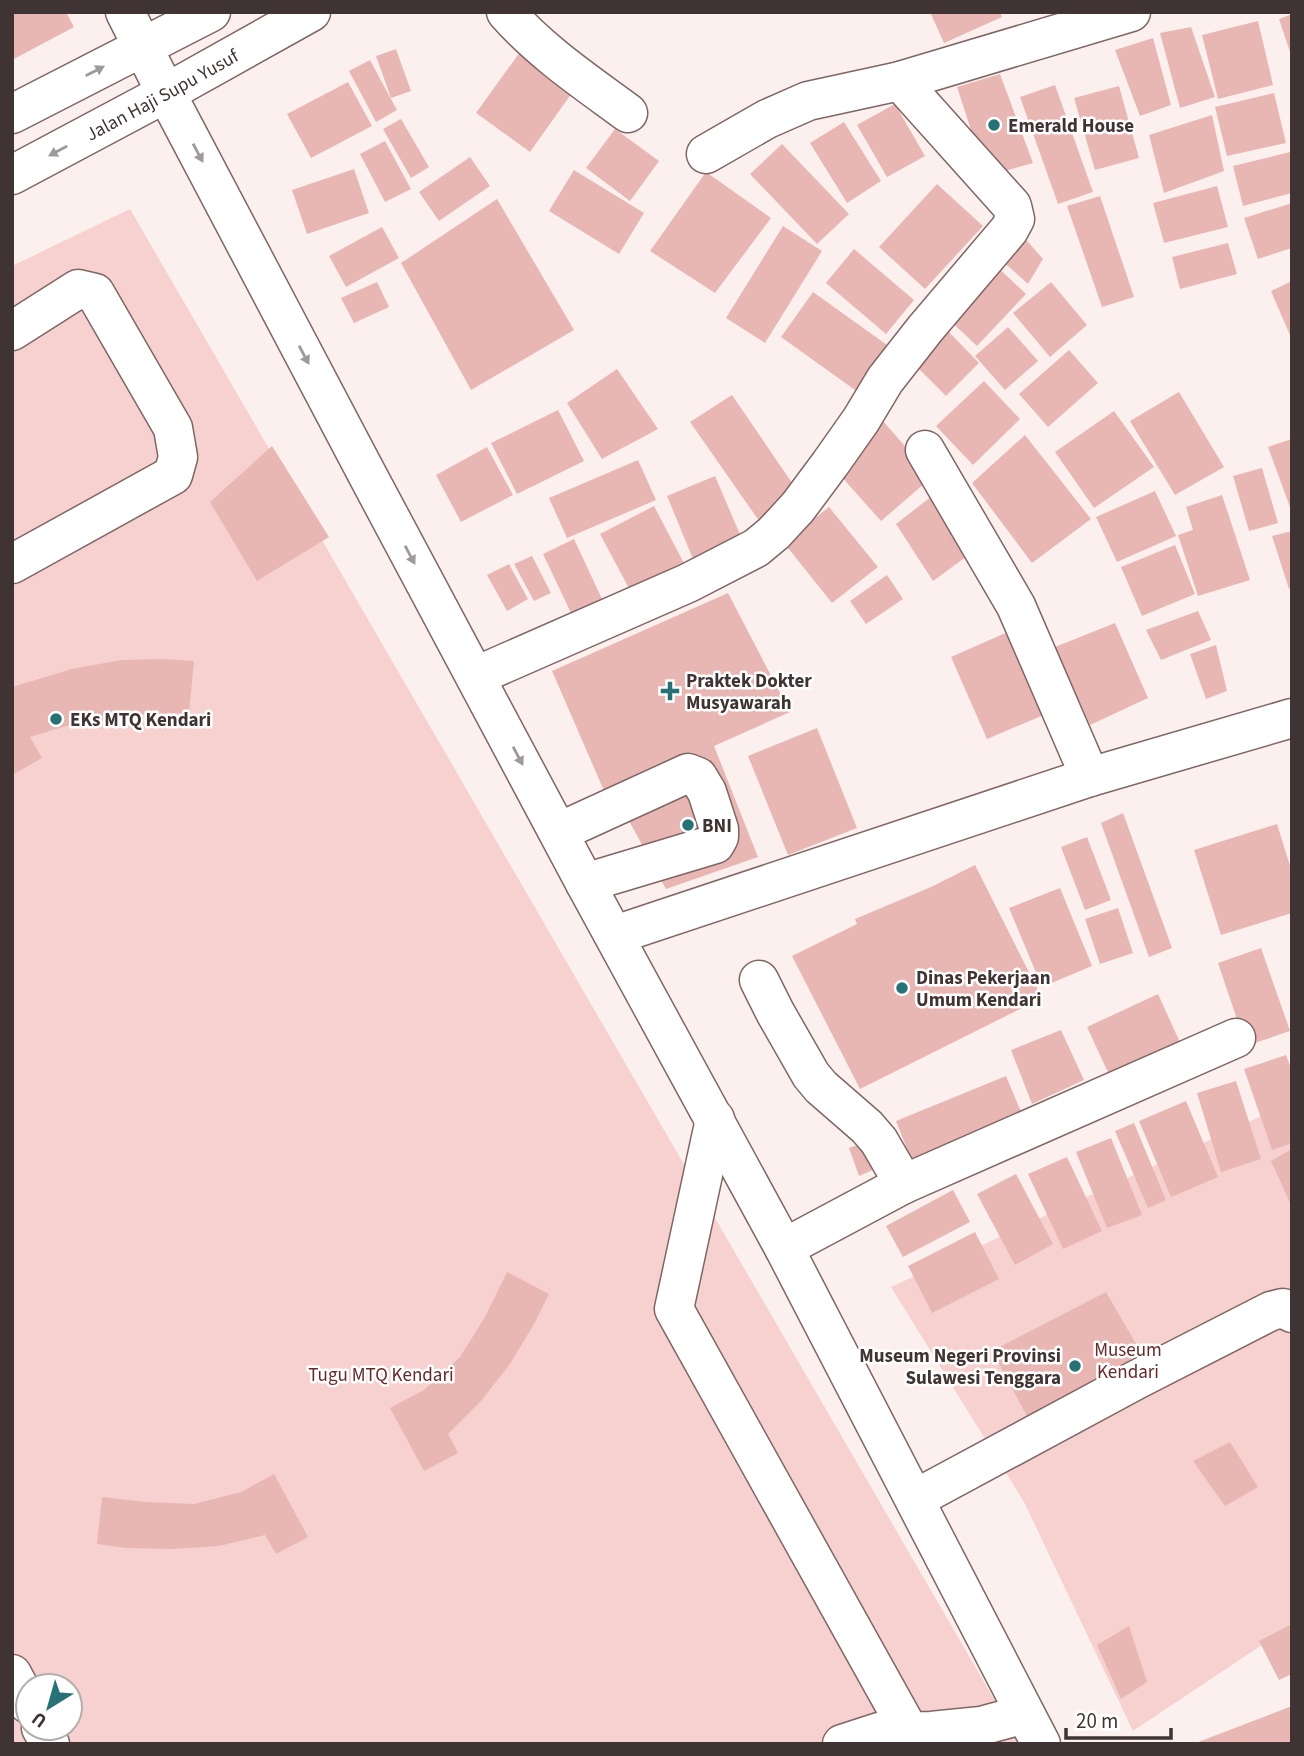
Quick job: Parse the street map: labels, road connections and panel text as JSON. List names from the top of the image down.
{
  "streets": {
    "street": ["Jalan Haji Supu Yusuf"]
  },
  "parks": ["Museum Kendari", "Tugu MTQ Kendari"],
  "places": {
    "other": [
      "Emerald House",
      "EKs MTQ Kendari",
      "BNI",
      "Dinas Pekerjaan Umum Kendari",
      "Museum Negeri Provinsi Sulawesi Tenggara"
    ],
    "health": ["Praktek Dokter Musyawarah"]
  },
  "scale_bar": "20 m",
  "north": "bottom left"
}
